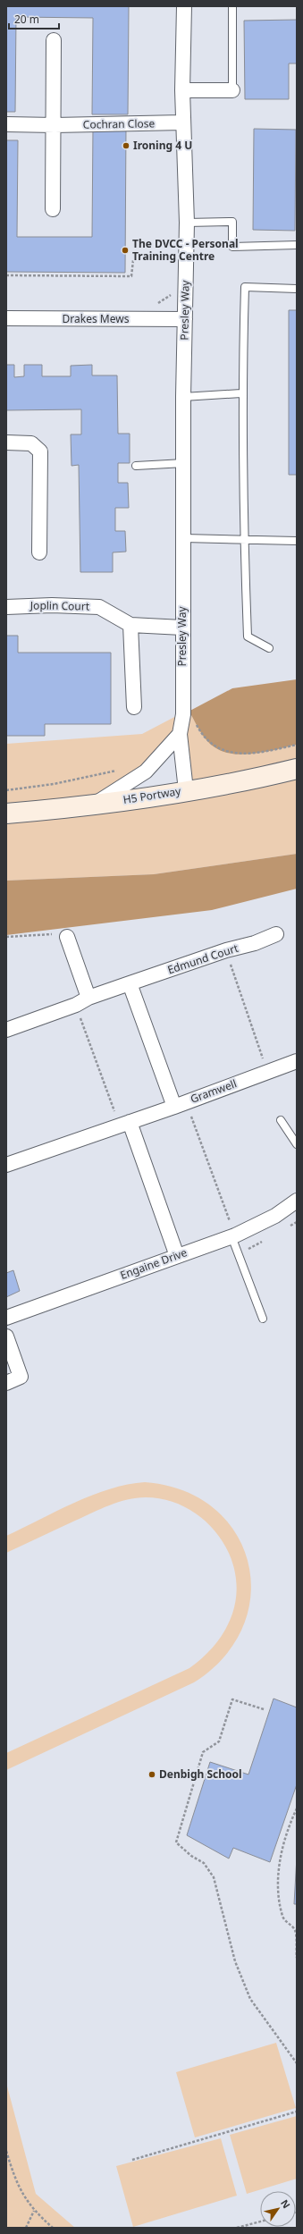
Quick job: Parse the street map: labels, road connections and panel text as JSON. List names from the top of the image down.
{
  "streets": {
    "street": [
      "Cochran Close",
      "Presley Way",
      "Drakes Mews",
      "Joplin Court",
      "H5 Portway",
      "Edmund Court",
      "Gramwell",
      "Engaine Drive"
    ]
  },
  "crossings": [
    ["Cochran Close", "Presley Way"],
    ["Presley Way", "Drakes Mews"],
    ["Presley Way", "Joplin Court"],
    ["Presley Way", "H5 Portway"]
  ],
  "places": ["Ironing 4 U", "The DVCC - Personal Training Centre", "Denbigh School"],
  "scale_bar": "20 m",
  "north": "top right"
}
